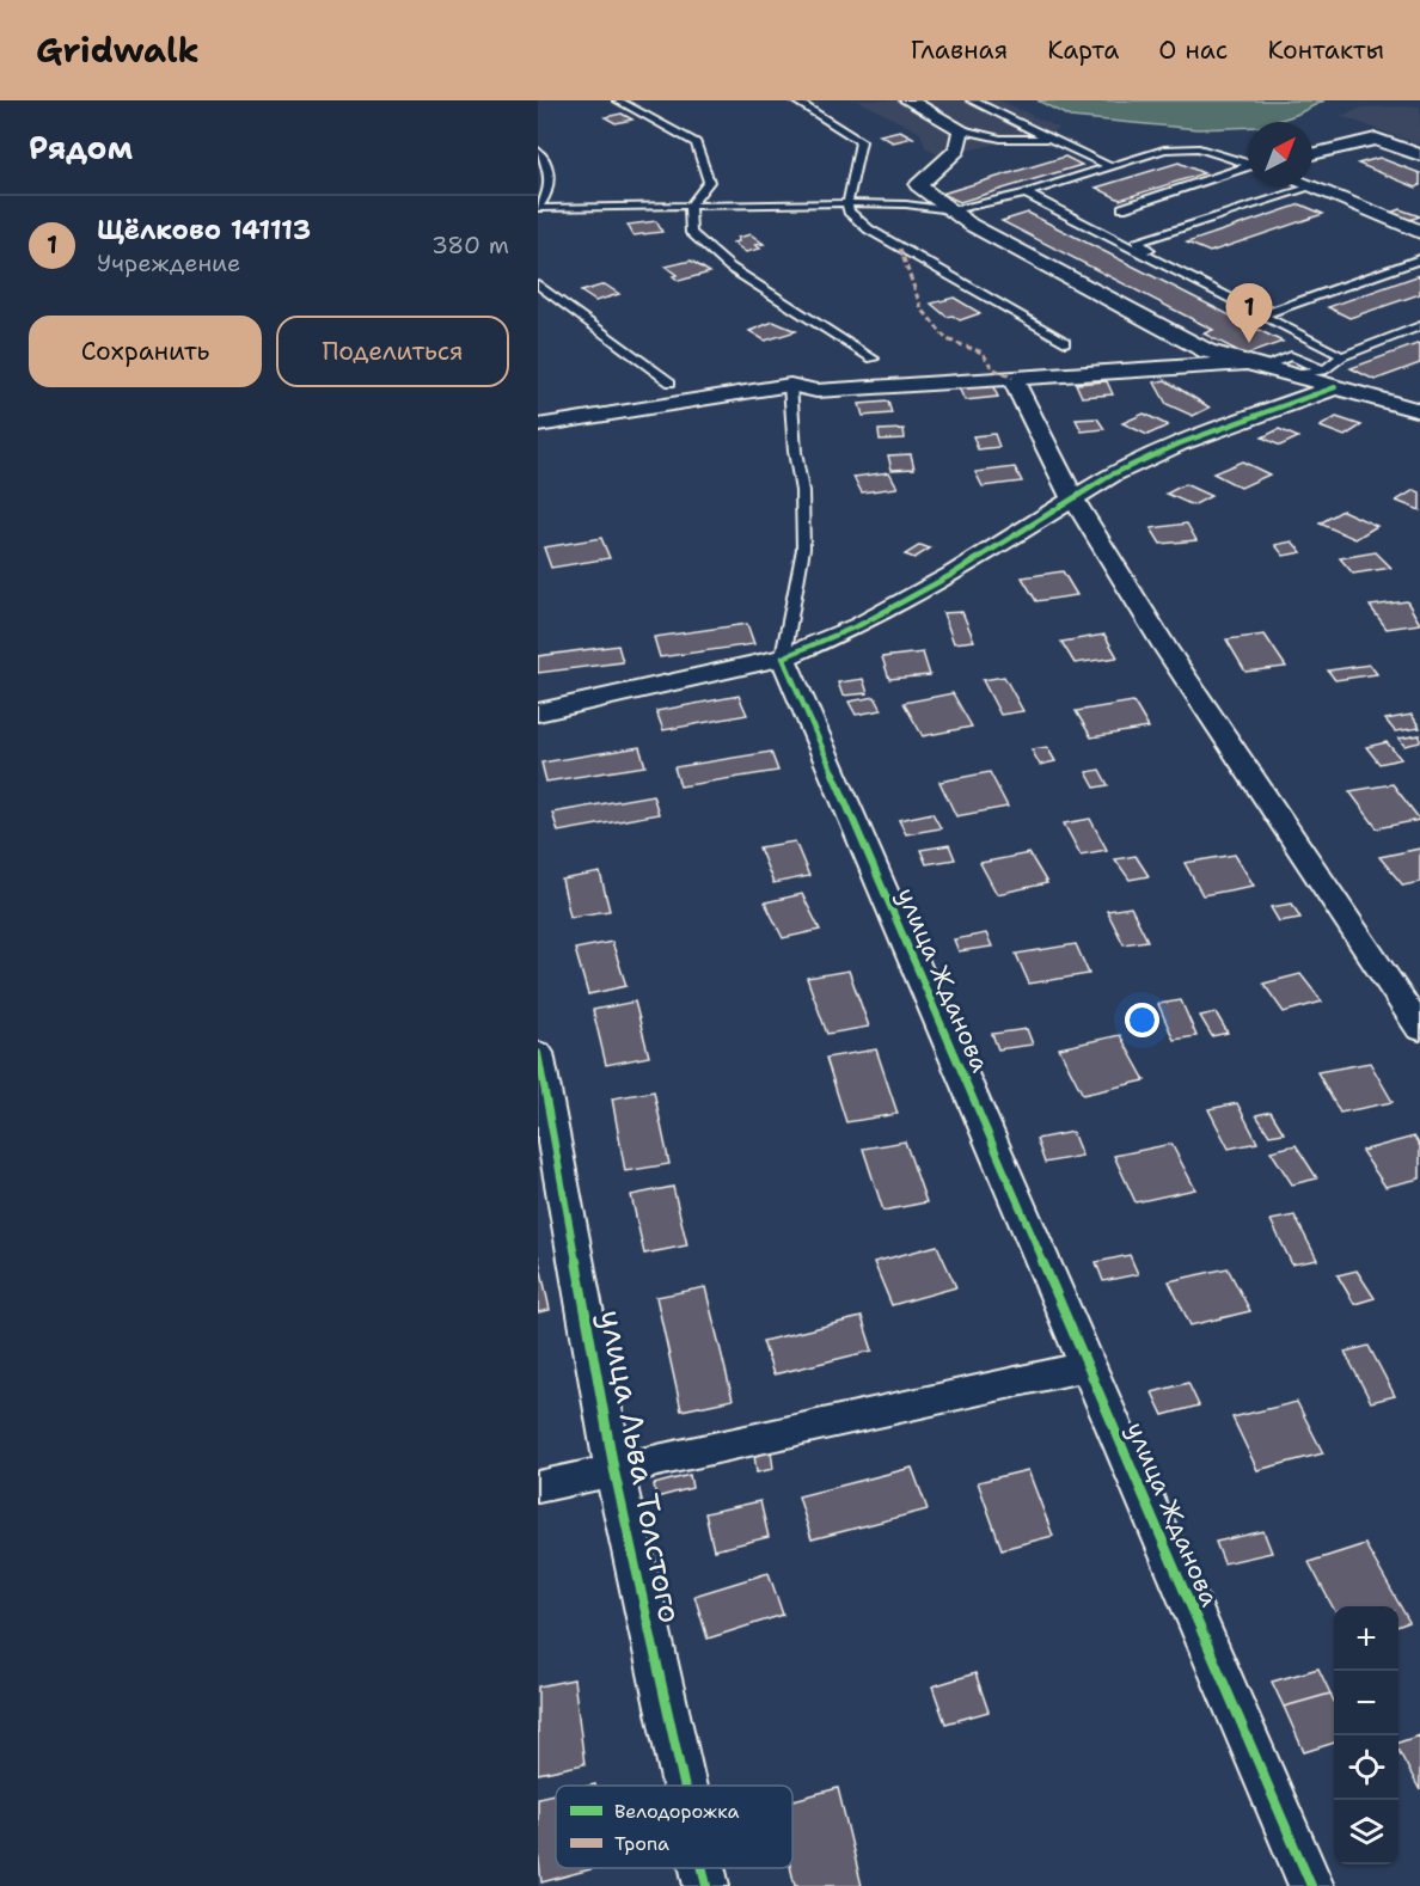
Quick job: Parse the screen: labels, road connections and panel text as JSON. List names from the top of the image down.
{
  "streets": {
    "street": ["улица Жданова", "улица Льва Толстого"]
  },
  "legend": ["Велодорожка", "Тропа"],
  "north": "top right",
  "page": {
    "header": "Gridwalk",
    "nav": [
      "Главная",
      "Карта",
      "О нас",
      "Контакты"
    ],
    "heading": "Рядом",
    "list": [
      {
        "mark": "1",
        "name": "Щёлково 141113",
        "note": "Учреждение",
        "value": "380 m"
      }
    ],
    "pins": "1",
    "buttons": ["Сохранить", "Поделиться"],
    "map_buttons": ["+", "−"]
  }
}
